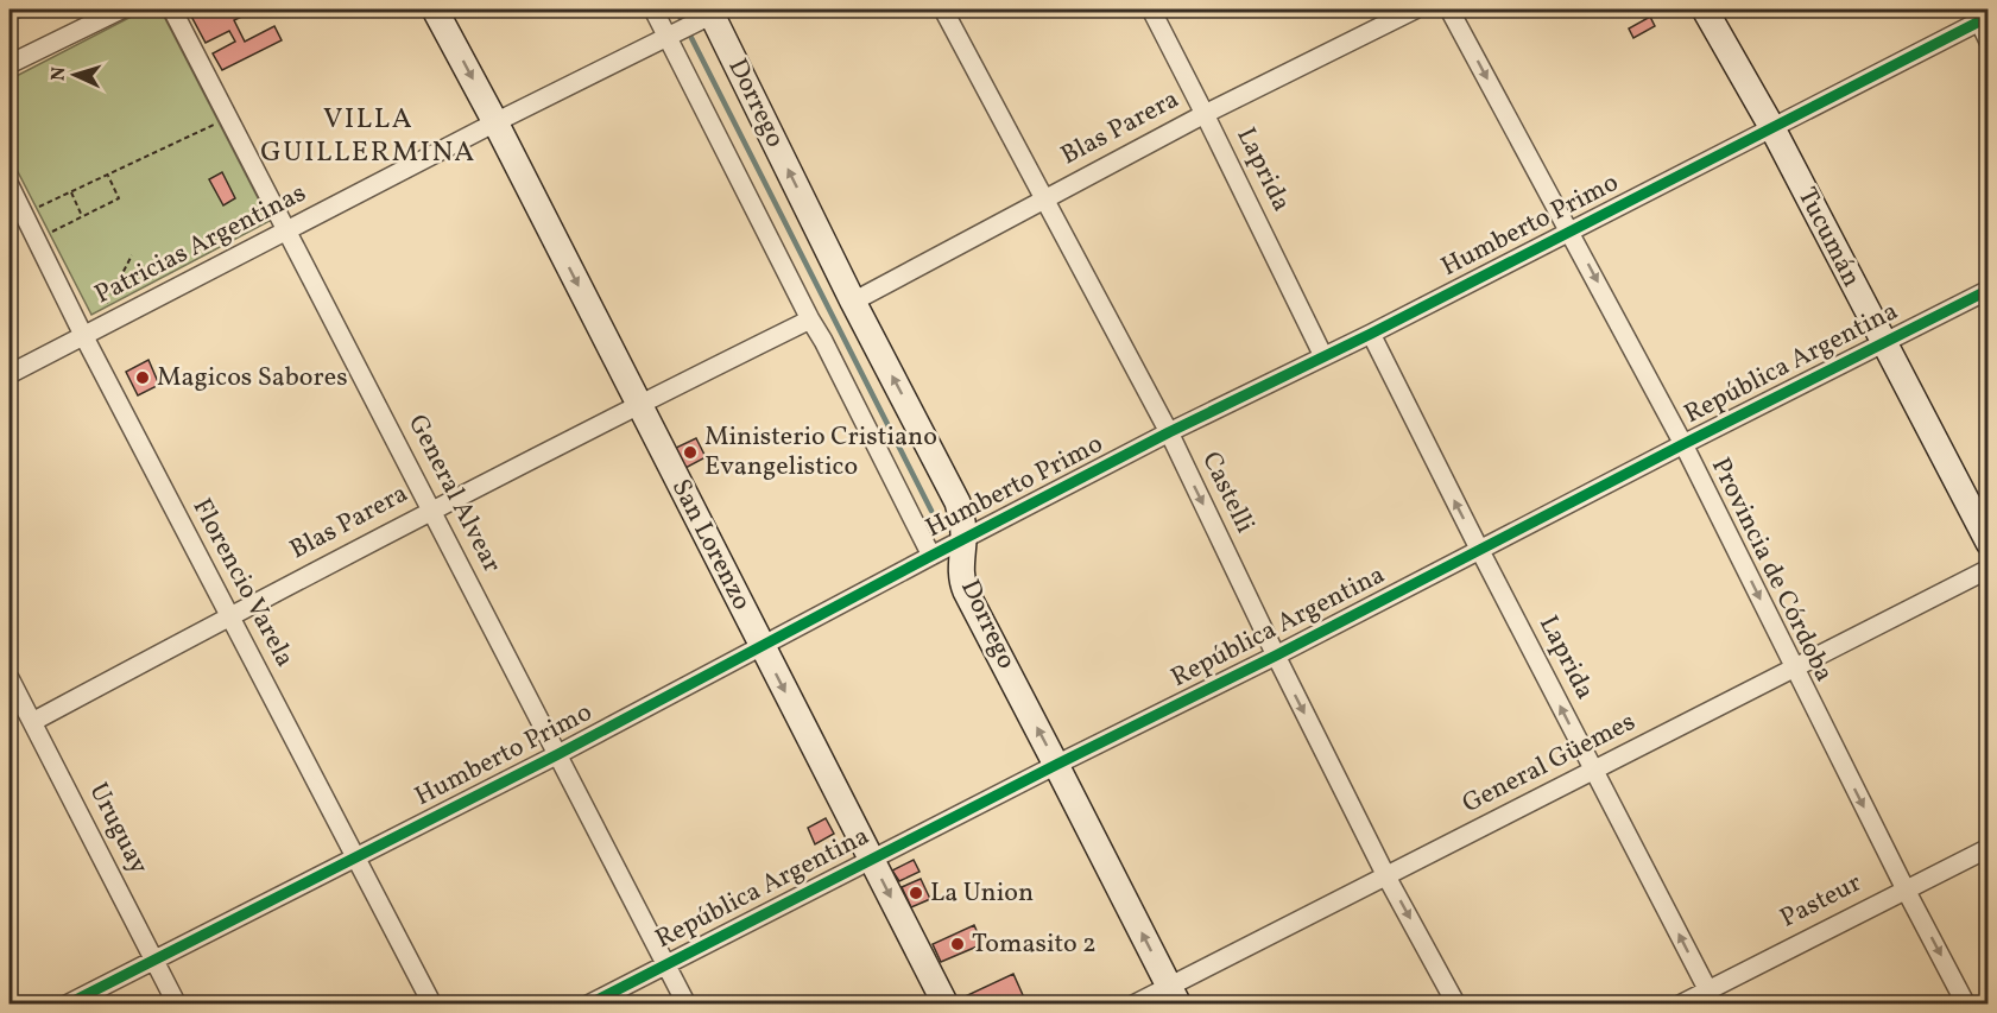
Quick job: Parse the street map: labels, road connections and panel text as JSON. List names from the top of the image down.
{
  "streets": {
    "street": [
      "Dorrego",
      "Blas Parera",
      "Laprida",
      "Humberto Primo",
      "Tucumán",
      "Patricias Argentinas",
      "República Argentina",
      "Castelli",
      "General Alvear",
      "San Lorenzo",
      "Provincia de Córdoba",
      "Florencio Varela",
      "General Güemes",
      "Uruguay",
      "Pasteur"
    ]
  },
  "crossings": [
    ["Dorrego", "Blas Parera"],
    ["Dorrego", "Humberto Primo"],
    ["Dorrego", "Patricias Argentinas"],
    ["Dorrego", "República Argentina"],
    ["Dorrego", "General Güemes"],
    ["Blas Parera", "Laprida"],
    ["Blas Parera", "Castelli"],
    ["Blas Parera", "General Alvear"],
    ["Blas Parera", "San Lorenzo"],
    ["Blas Parera", "Florencio Varela"],
    ["Blas Parera", "Uruguay"],
    ["Laprida", "Humberto Primo"],
    ["Laprida", "República Argentina"],
    ["Laprida", "General Güemes"],
    ["Laprida", "Pasteur"],
    ["Humberto Primo", "Tucumán"],
    ["Humberto Primo", "Castelli"],
    ["Humberto Primo", "General Alvear"],
    ["Humberto Primo", "San Lorenzo"],
    ["Humberto Primo", "Provincia de Córdoba"],
    ["Humberto Primo", "Florencio Varela"],
    ["Humberto Primo", "Uruguay"],
    ["Tucumán", "República Argentina"],
    ["Patricias Argentinas", "General Alvear"],
    ["Patricias Argentinas", "San Lorenzo"],
    ["Patricias Argentinas", "Florencio Varela"],
    ["República Argentina", "Castelli"],
    ["República Argentina", "General Alvear"],
    ["República Argentina", "San Lorenzo"],
    ["República Argentina", "Provincia de Córdoba"],
    ["Castelli", "General Güemes"],
    ["Provincia de Córdoba", "General Güemes"],
    ["Provincia de Córdoba", "Pasteur"]
  ],
  "one_way": [
    "Laprida",
    "Castelli",
    "San Lorenzo",
    "Provincia de Córdoba"
  ],
  "districts": ["VILLA GUILLERMINA"],
  "places": [
    "Magicos Sabores",
    "Ministerio Cristiano Evangelistico",
    "La Union",
    "Tomasito 2"
  ],
  "north": "left"
}
